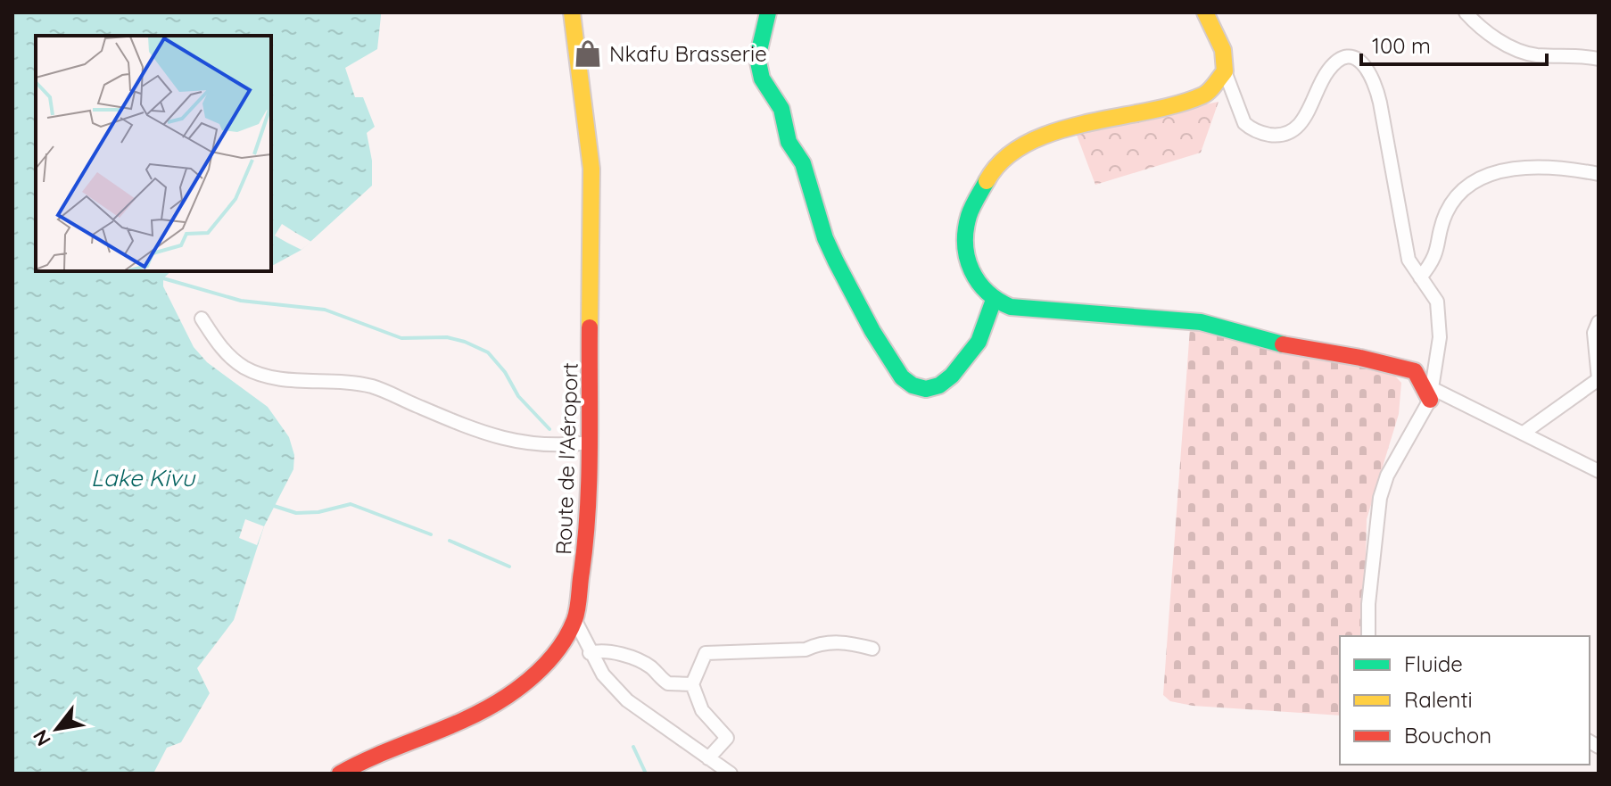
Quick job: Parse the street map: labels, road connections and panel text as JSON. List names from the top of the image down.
{
  "streets": {
    "main road": ["Route de l'Aéroport"]
  },
  "water": ["Lake Kivu"],
  "places": {
    "shop": ["Nkafu Brasserie"]
  },
  "legend": ["Fluide", "Ralenti", "Bouchon"],
  "scale_bar": "100 m",
  "north": "bottom left"
}
